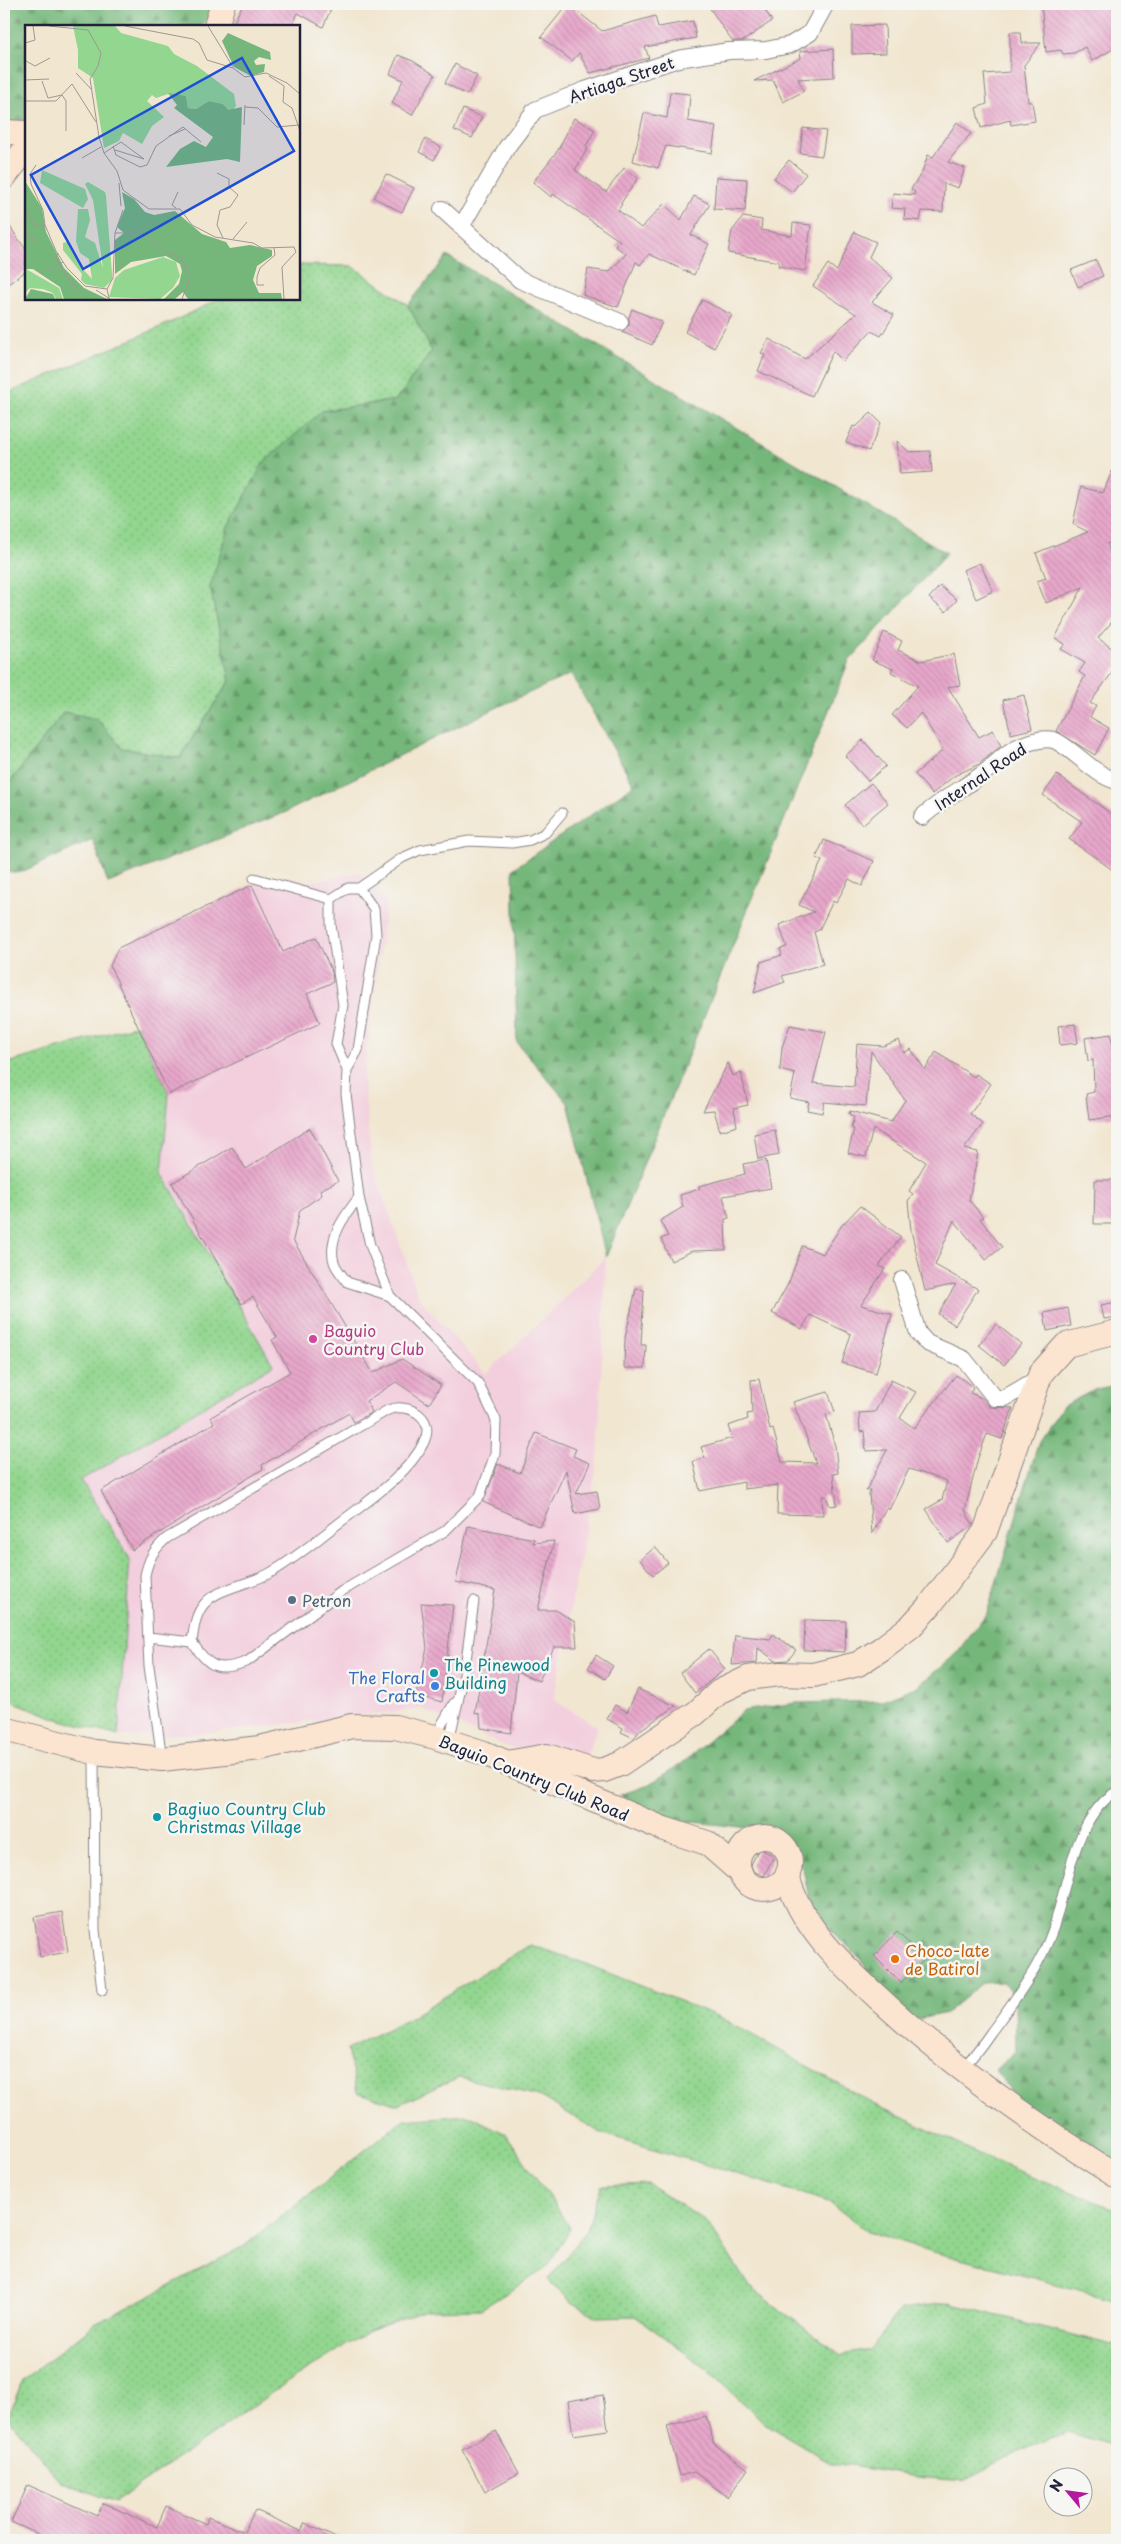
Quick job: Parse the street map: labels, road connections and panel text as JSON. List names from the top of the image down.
{
  "streets": {
    "main road": ["Baguio Country Club Road"],
    "street": ["Artiaga Street", "Internal Road"]
  },
  "places": [
    "Baguio Country Club",
    "Petron",
    "The Pinewood Building",
    "The Floral Crafts",
    "Bagiuo Country Club Christmas Village",
    "Choco-late de Batirol"
  ],
  "north": "top left"
}
